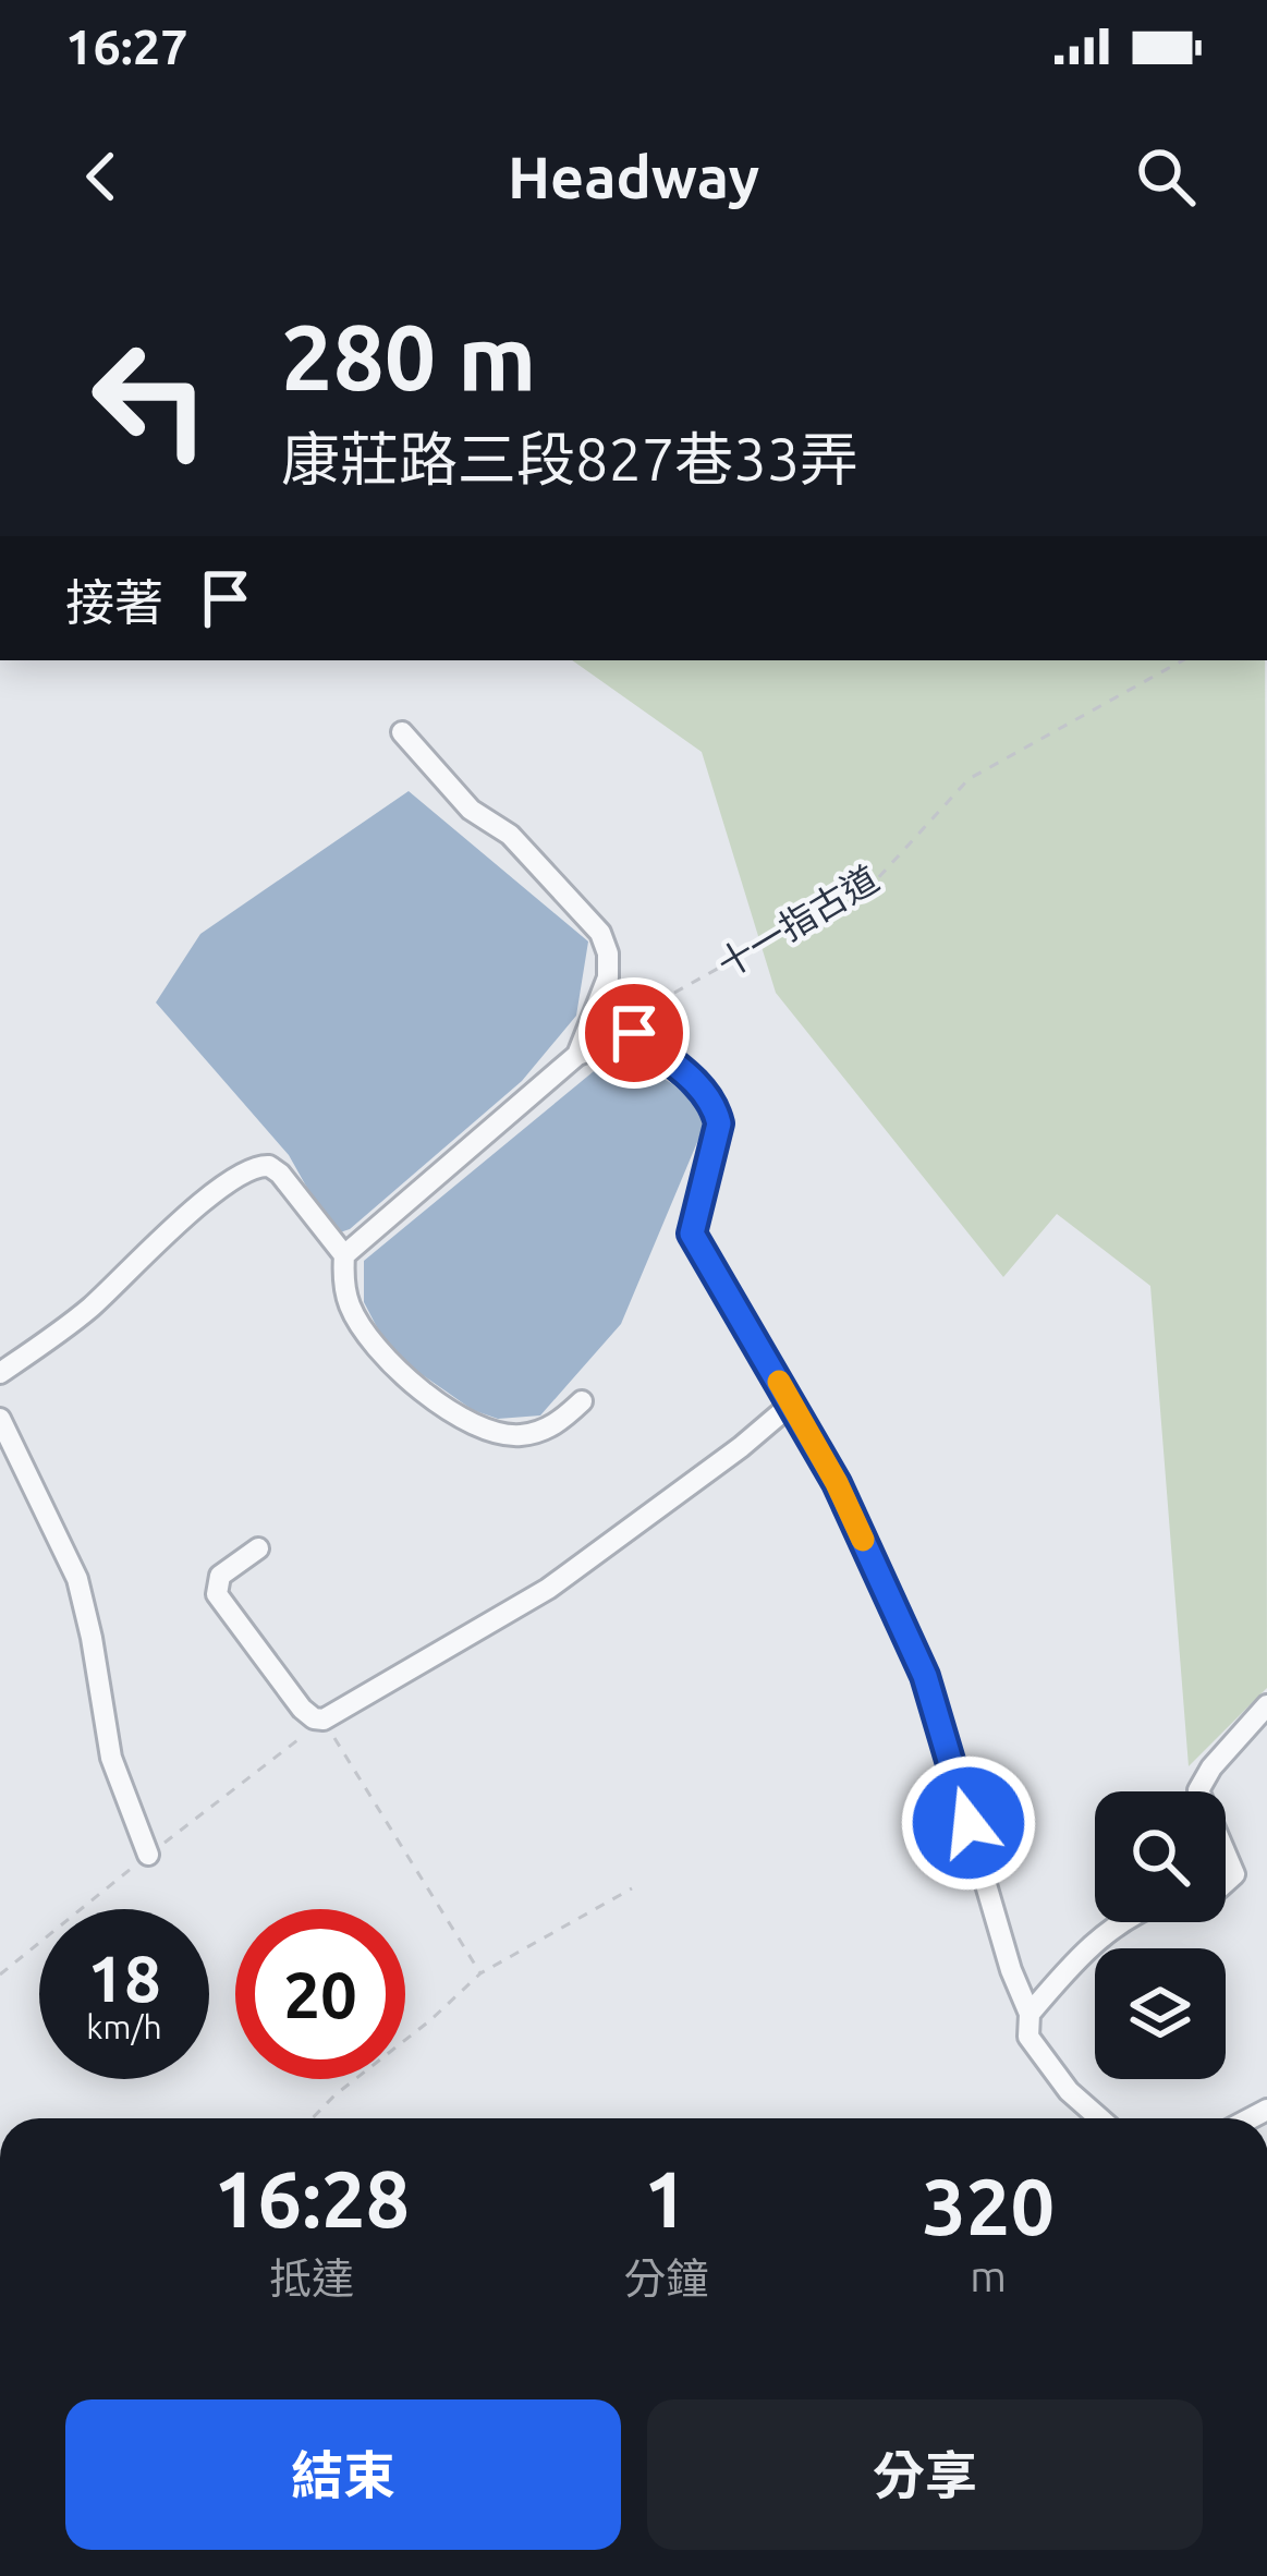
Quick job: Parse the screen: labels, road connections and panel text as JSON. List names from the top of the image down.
{
  "streets": {
    "path": ["十一指古道"]
  },
  "page": {
    "status": "16:27",
    "header": "Headway",
    "turn": ["280 m", "康莊路三段827巷33弄"],
    "then": "接著",
    "speed": "18 km/h",
    "limit": "20",
    "eta": [
      "16:28",
      "抵達",
      "1",
      "分鐘",
      "320",
      "m"
    ],
    "buttons": ["結束", "分享"]
  }
}
